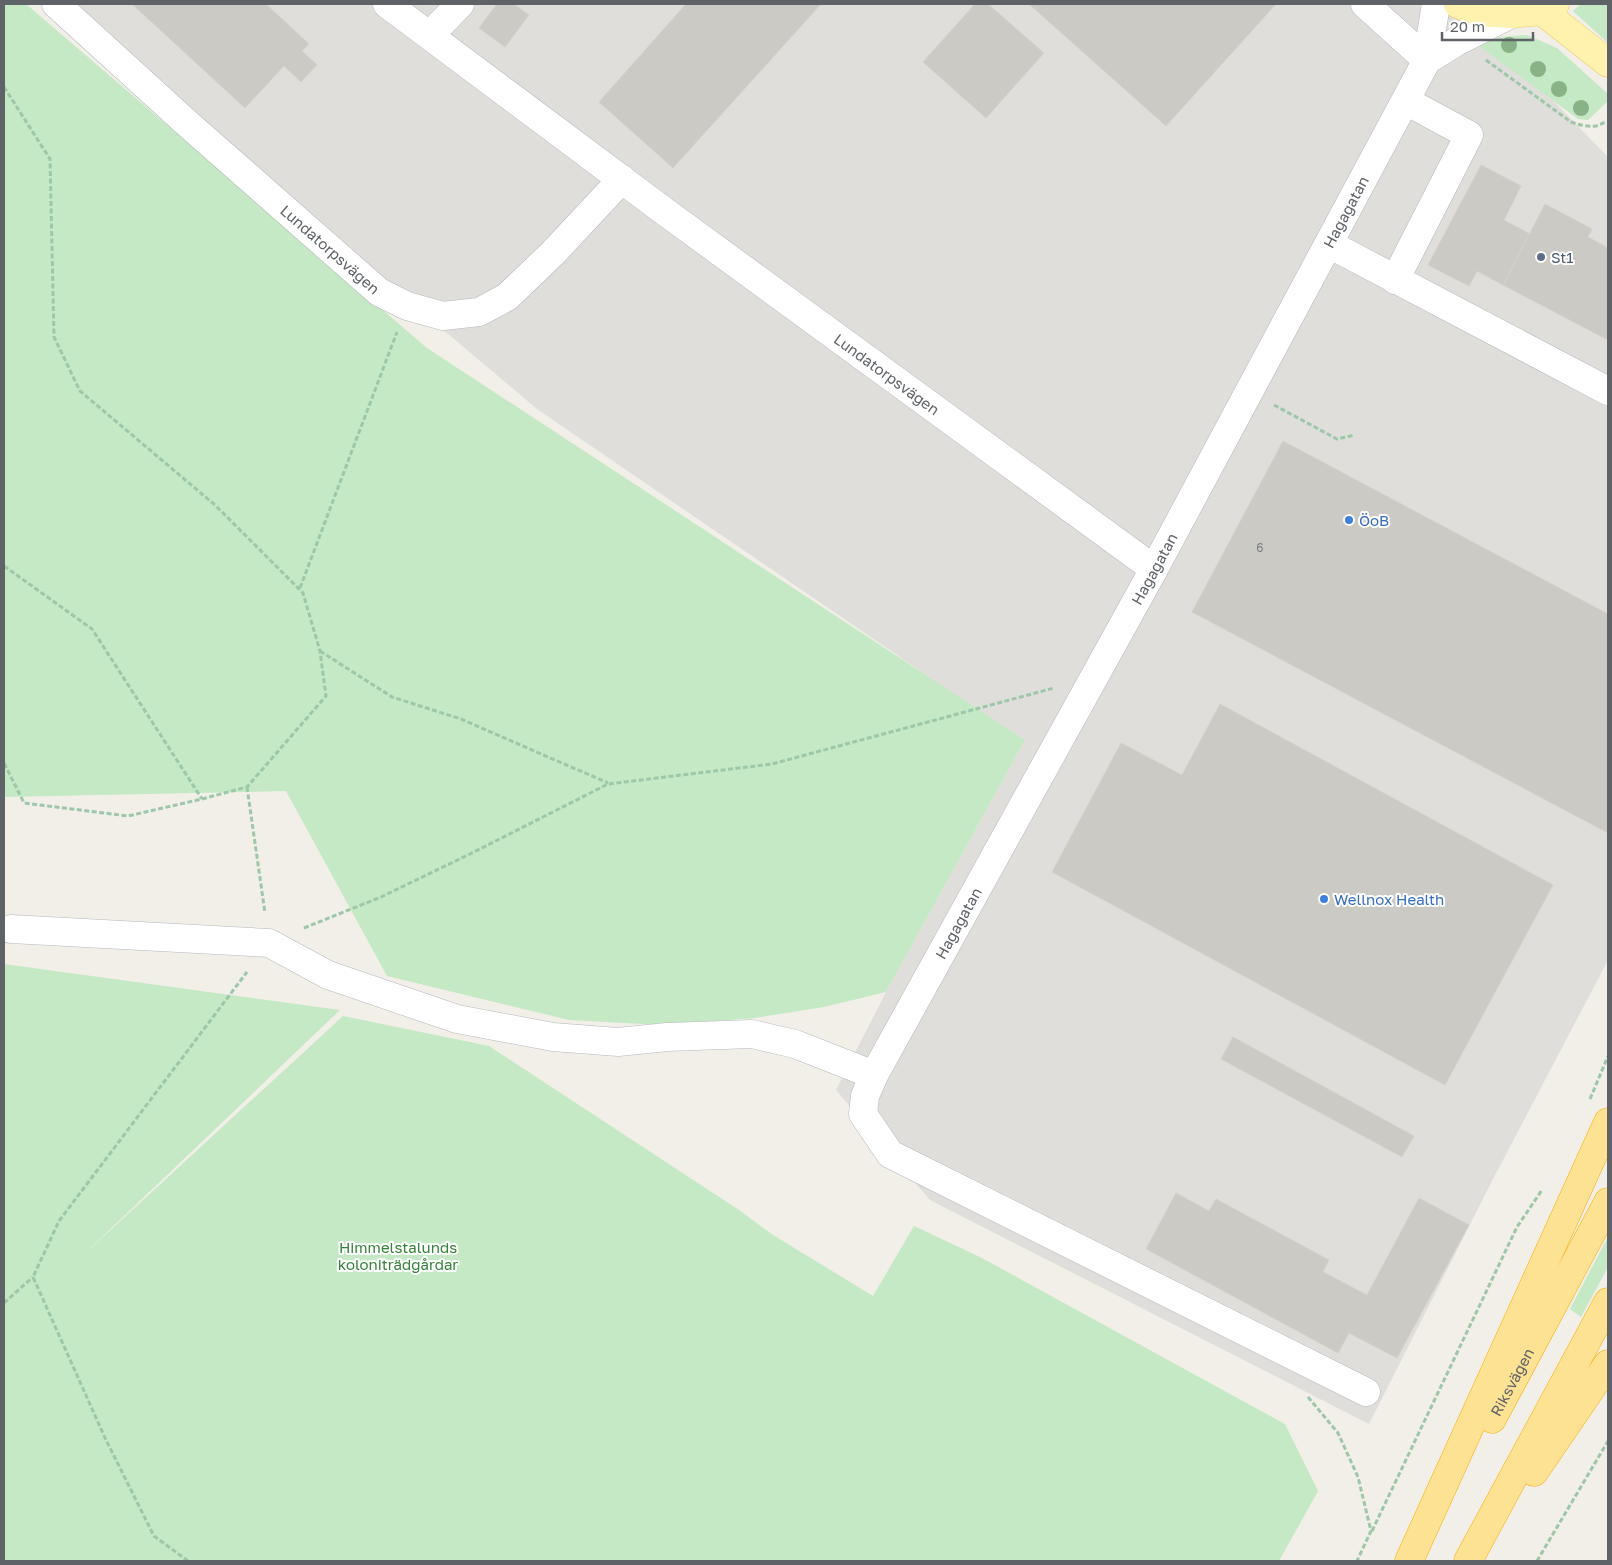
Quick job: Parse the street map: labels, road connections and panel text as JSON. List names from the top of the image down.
{
  "streets": {
    "highway": ["Riksvägen"],
    "street": ["Hagagatan", "Lundatorpsvägen"]
  },
  "crossings": [
    ["Hagagatan", "Lundatorpsvägen"]
  ],
  "parks": ["Himmelstalunds koloniträdgårdar"],
  "places": ["St1", "ÖoB", "Wellnox Health"],
  "house_numbers": ["6"],
  "scale_bar": "20 m"
}
